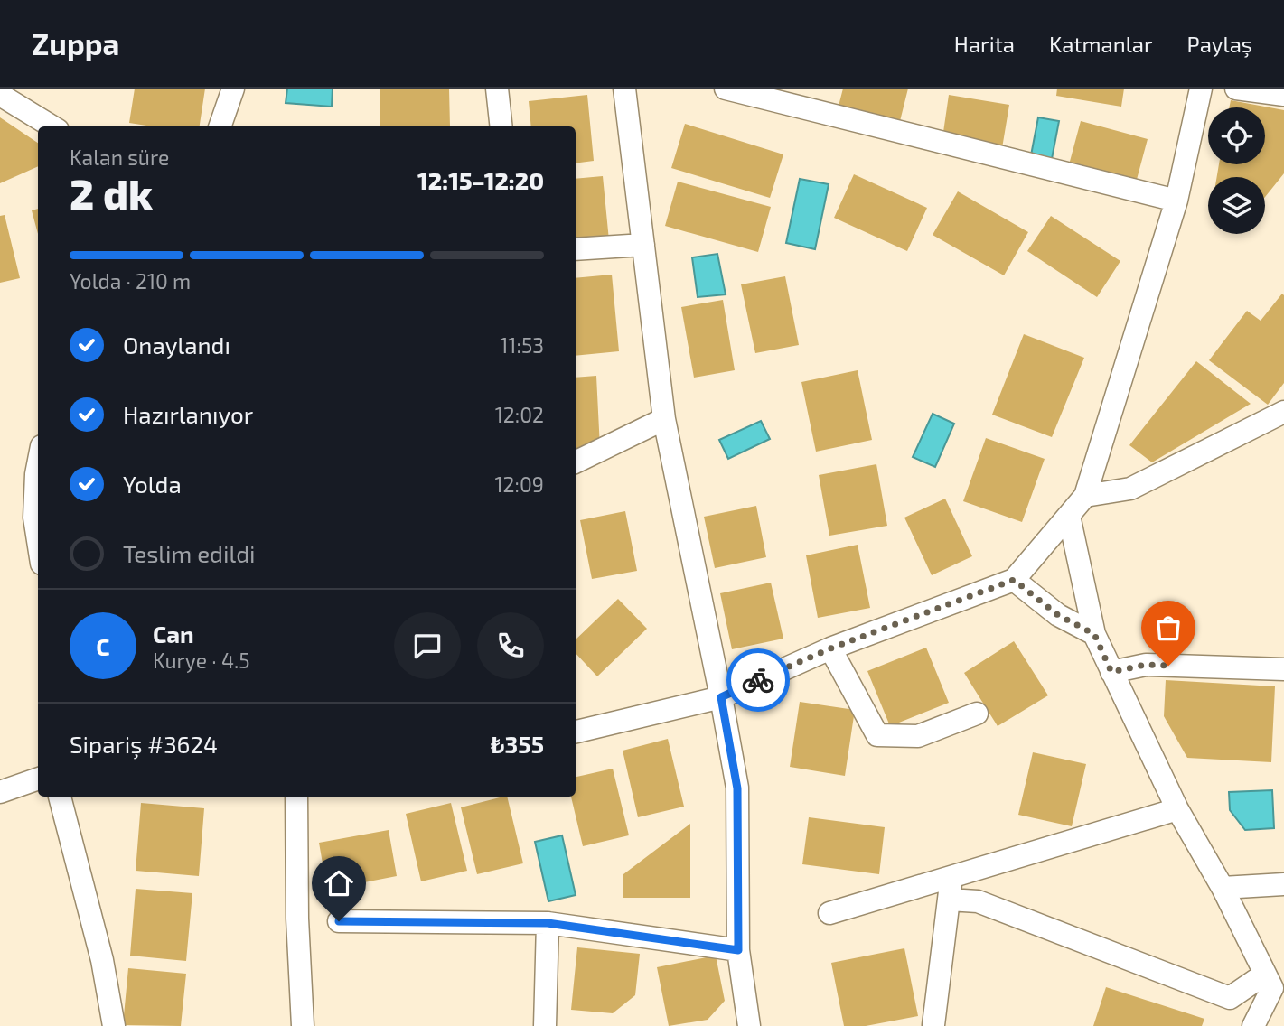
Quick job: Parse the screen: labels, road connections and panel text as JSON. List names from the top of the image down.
{
  "page": {
    "header": "Zuppa",
    "nav": ["Harita", "Katmanlar", "Paylaş"],
    "heading": ["2 dk", "Kalan süre", "12:15–12:20"],
    "panel": [
      "Can",
      "Kurye · 4.5",
      "Sipariş #3624",
      "₺355"
    ],
    "bar": "Yolda · 210 m",
    "list": [
      ["Onaylandı", "11:53"],
      ["Hazırlanıyor", "12:02"],
      ["Yolda", "12:09"],
      "Teslim edildi"
    ],
    "round": "C"
  }
}
